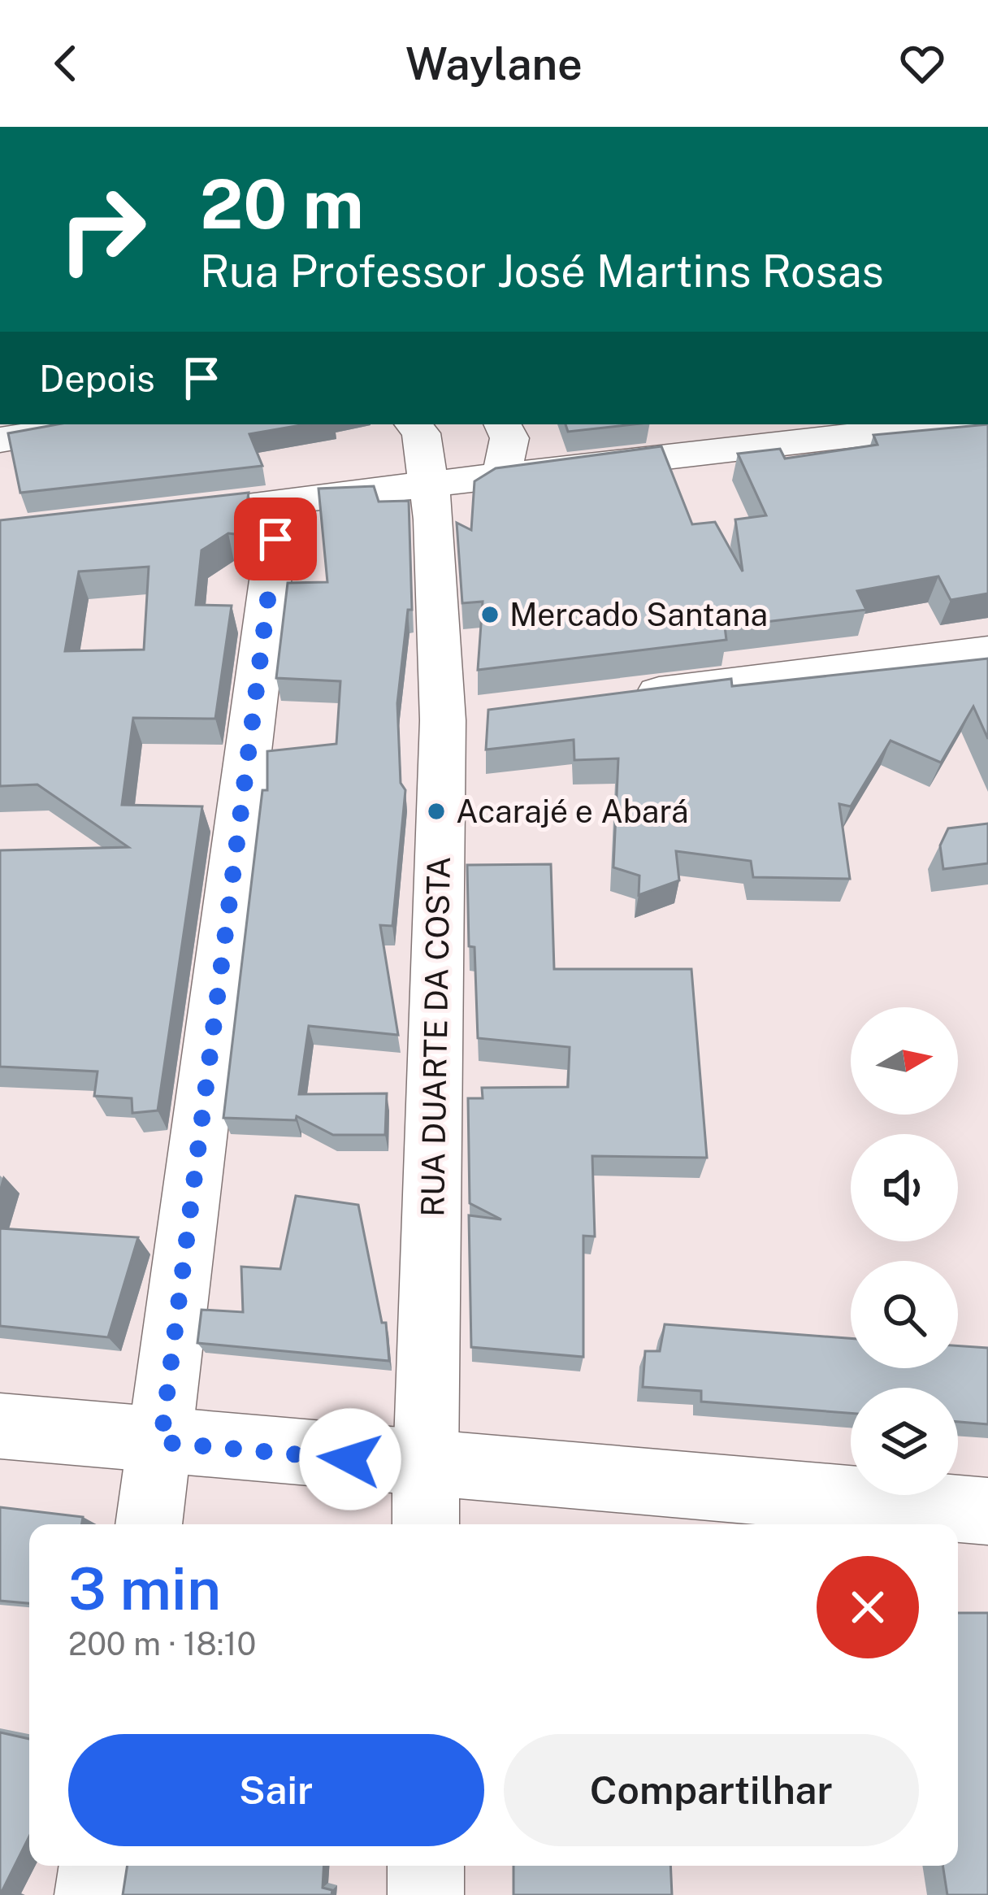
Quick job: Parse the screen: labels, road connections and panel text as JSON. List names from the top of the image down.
{
  "streets": {
    "street": ["RUA DUARTE DA COSTA"]
  },
  "places": ["Mercado Santana", "Acarajé e Abará"],
  "north": "right",
  "page": {
    "header": "Waylane",
    "turn": ["20 m", "Rua Professor José Martins Rosas"],
    "then": "Depois",
    "heading": ["3 min", "200 m · 18:10"],
    "buttons": ["Sair", "Compartilhar"]
  }
}
